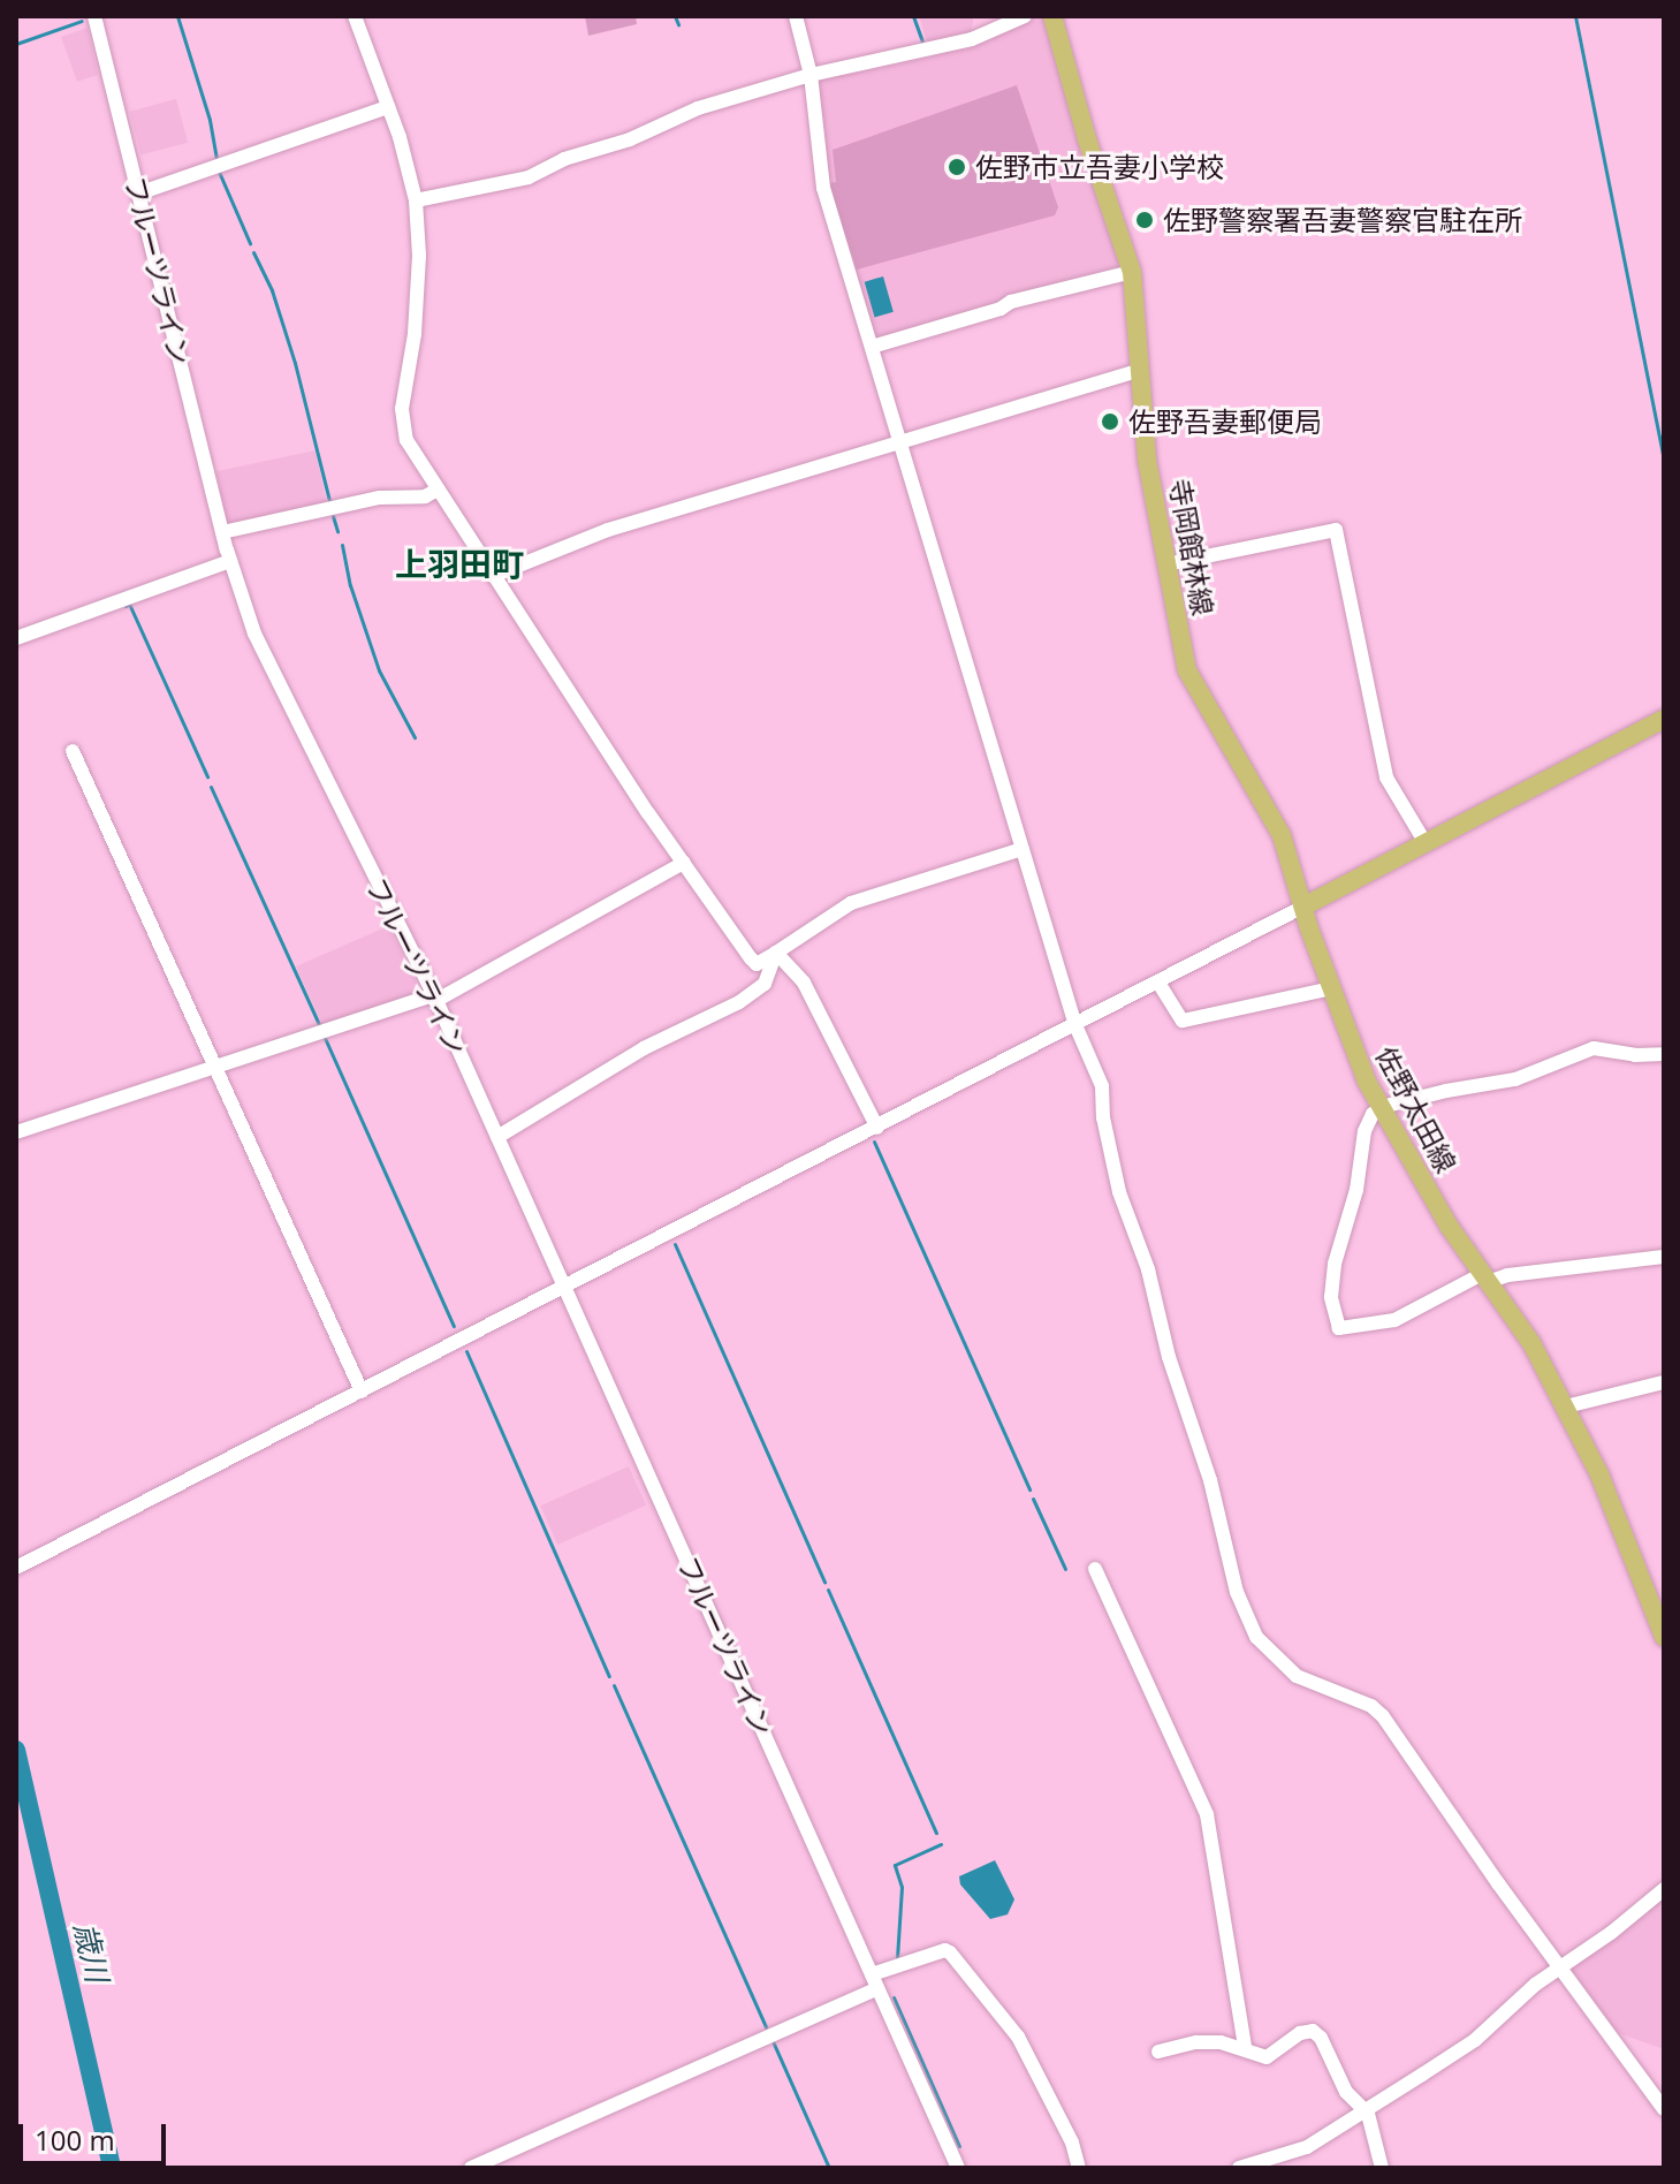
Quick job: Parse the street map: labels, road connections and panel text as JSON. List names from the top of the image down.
{
  "streets": {
    "main road": ["寺岡館林線", "佐野太田線"],
    "street": ["フルーツライン"]
  },
  "crossings": [
    ["寺岡館林線", "佐野太田線"]
  ],
  "districts": ["上羽田町"],
  "water": ["歳川"],
  "places": ["佐野市立吾妻小学校", "佐野警察署吾妻警察官駐在所", "佐野吾妻郵便局"],
  "scale_bar": "100 m"
}
